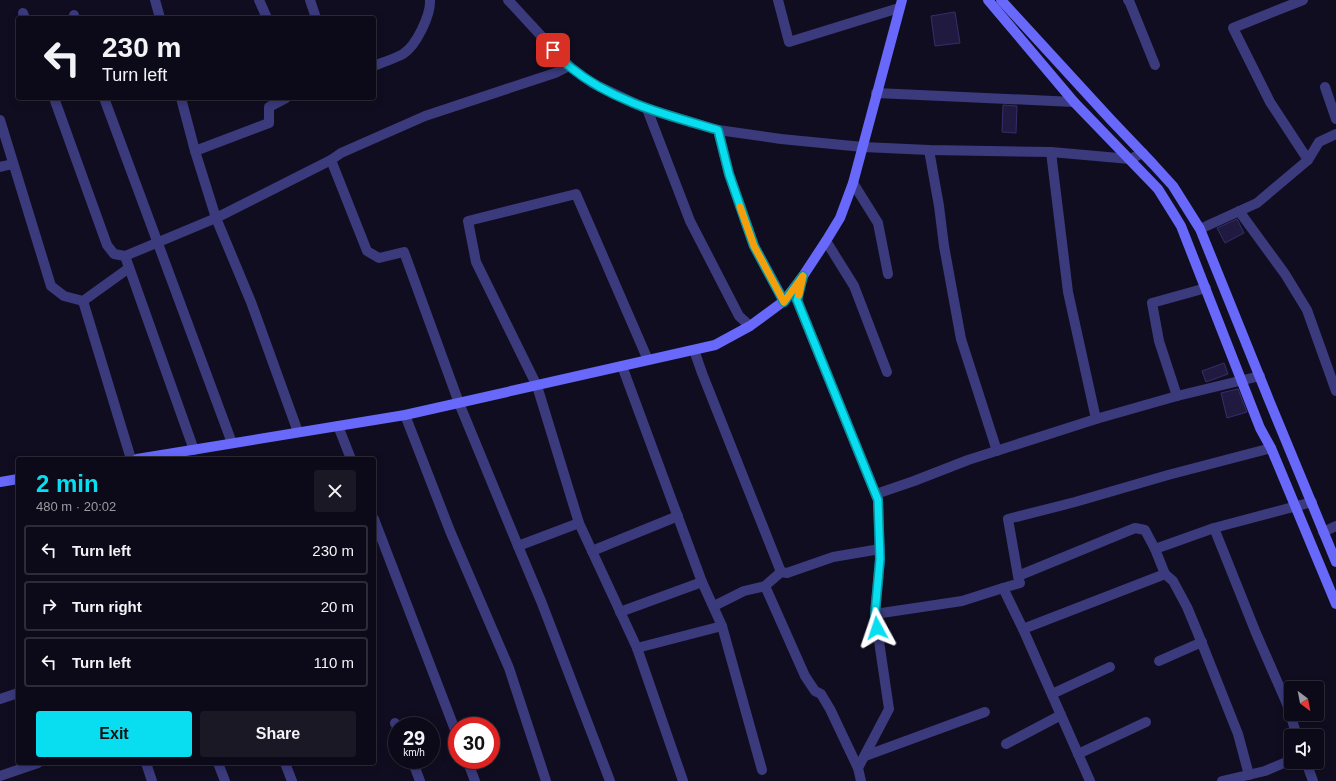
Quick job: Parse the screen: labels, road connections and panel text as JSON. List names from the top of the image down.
{
  "north": "bottom right",
  "page": {
    "turn": ["230 m", "Turn left"],
    "heading": ["2 min", "480 m · 20:02"],
    "list": [
      {
        "name": "Turn left",
        "value": "230 m"
      },
      {
        "name": "Turn right",
        "value": "20 m"
      },
      {
        "name": "Turn left",
        "value": "110 m"
      }
    ],
    "buttons": ["Exit", "Share"],
    "speed": "29 km/h",
    "limit": "30"
  }
}
